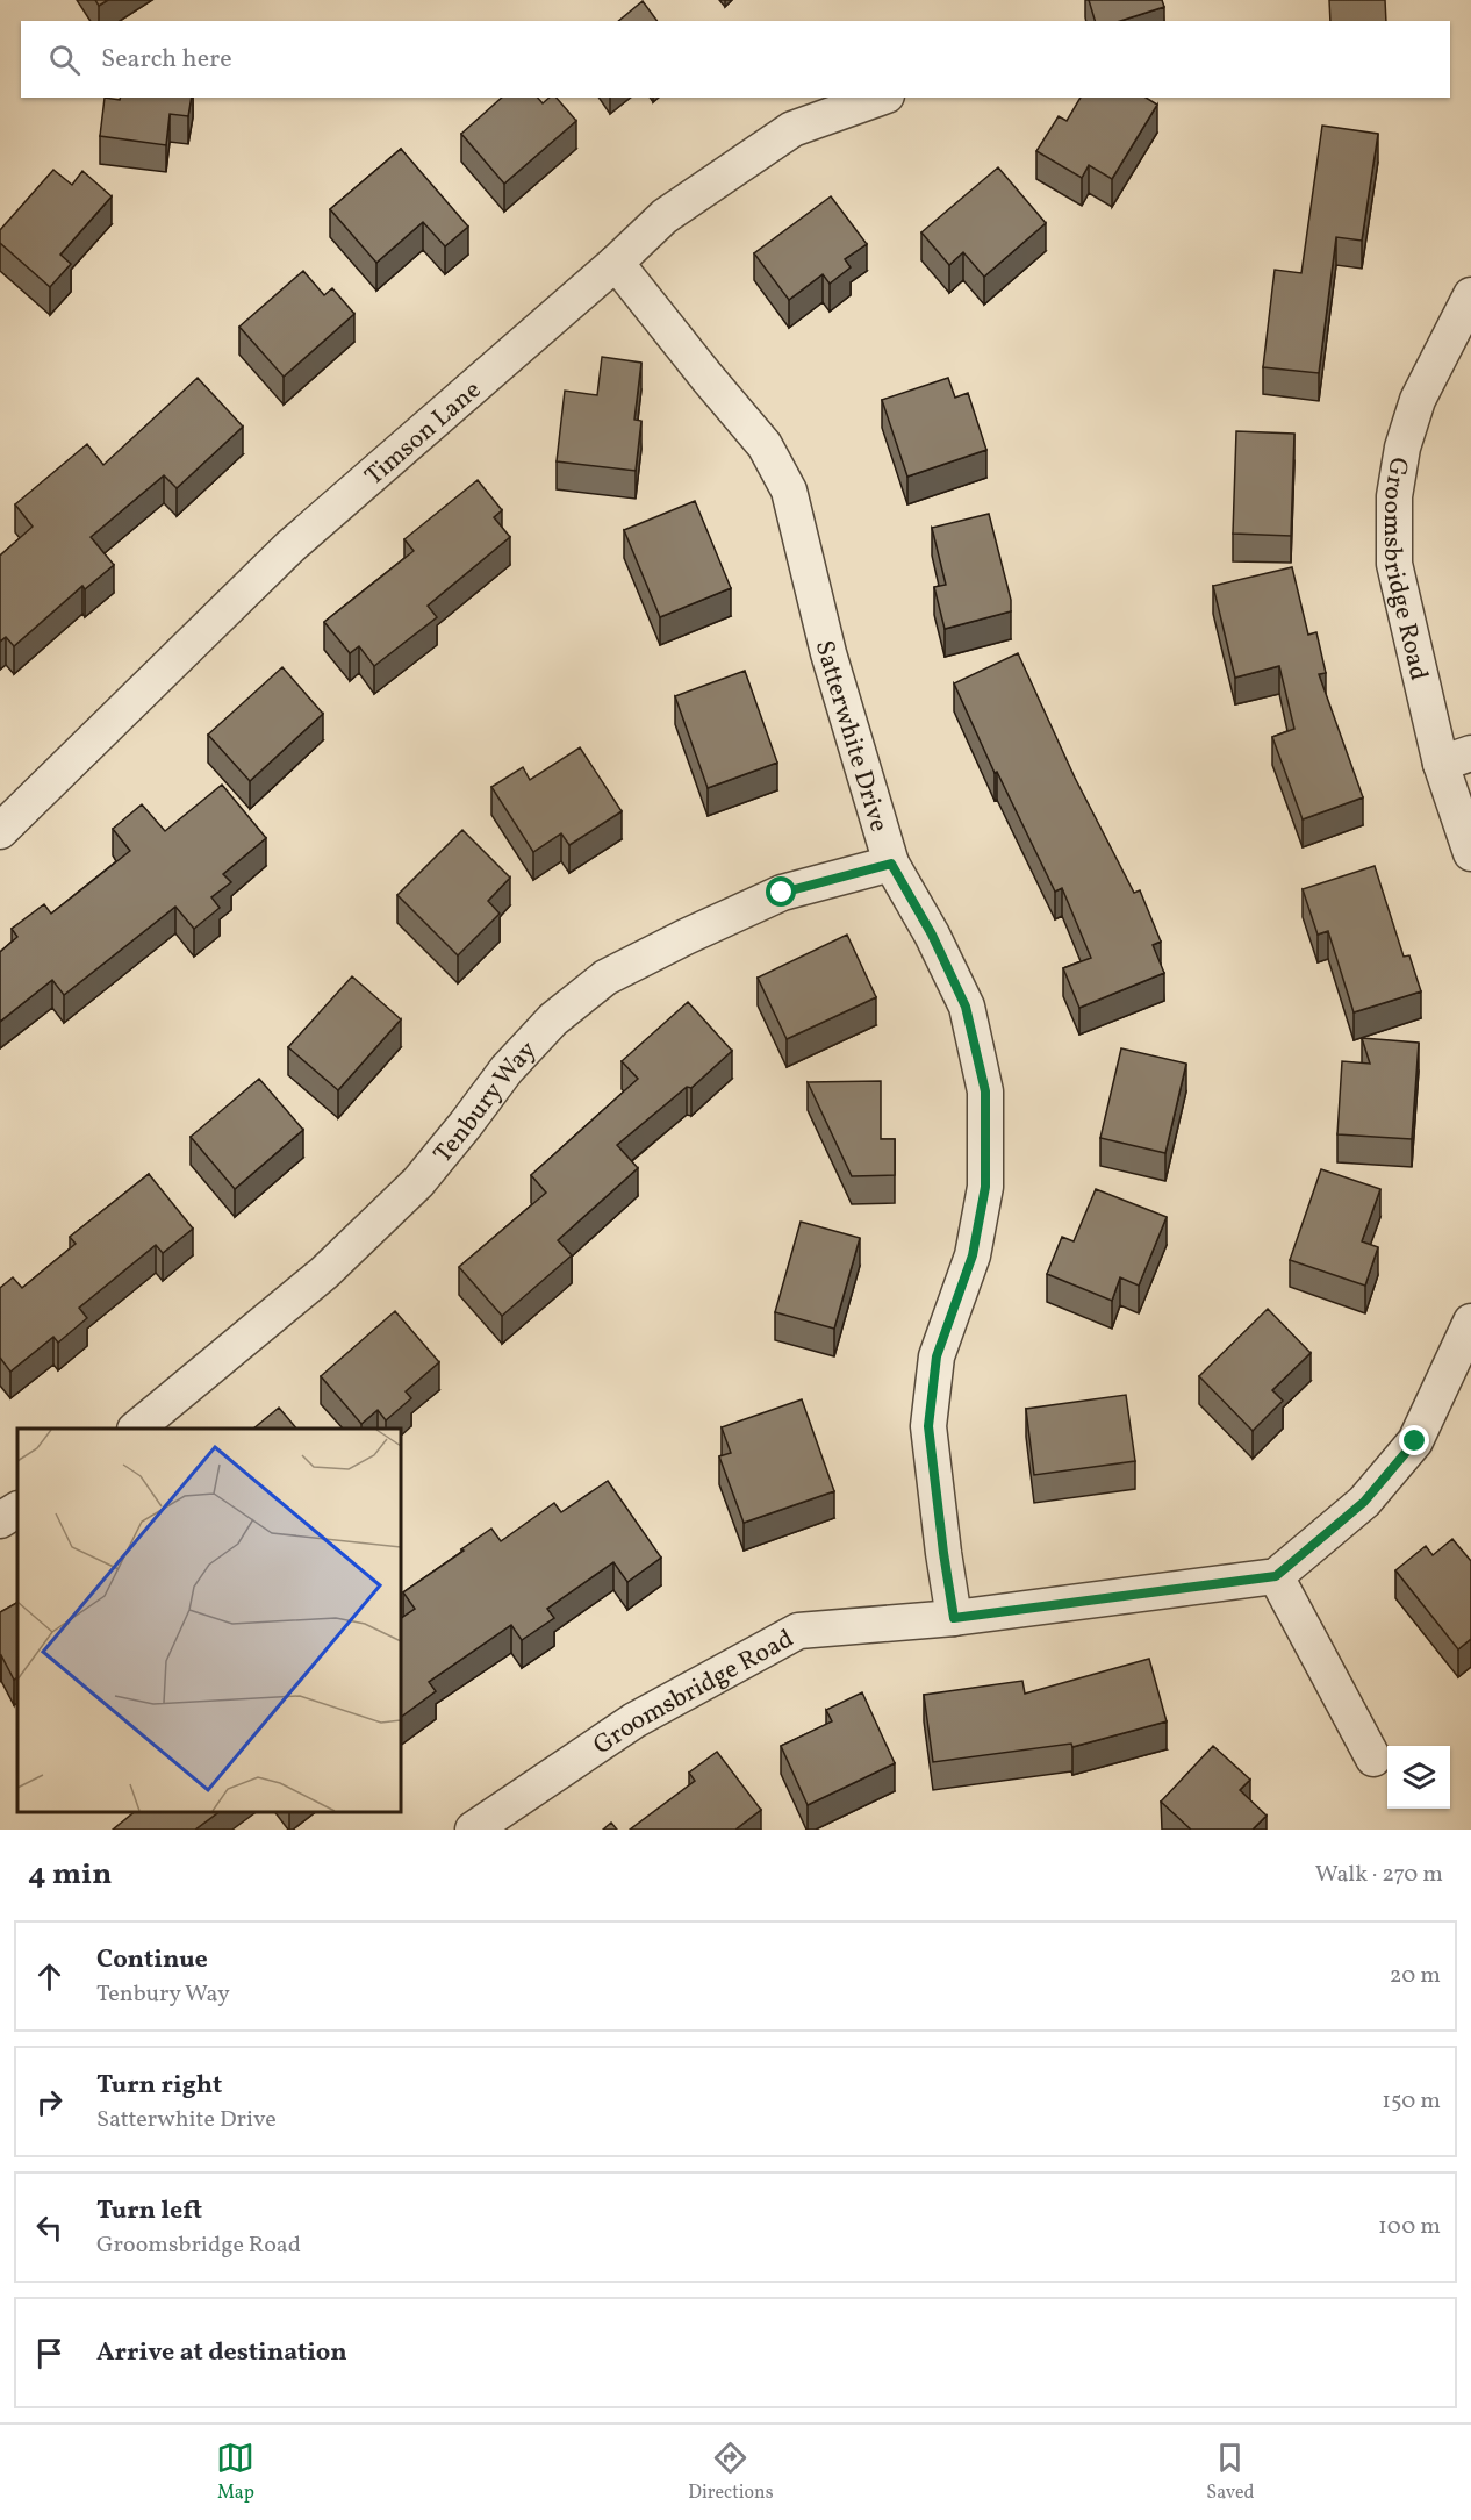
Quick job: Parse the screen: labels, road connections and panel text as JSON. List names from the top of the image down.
{
  "streets": {
    "street": [
      "Timson Lane",
      "Groomsbridge Road",
      "Satterwhite Drive",
      "Tenbury Way"
    ]
  },
  "crossings": [
    ["Timson Lane", "Satterwhite Drive"],
    ["Groomsbridge Road", "Satterwhite Drive"],
    ["Satterwhite Drive", "Tenbury Way"]
  ],
  "page": {
    "search": "Search here",
    "heading": ["4 min", "Walk · 270 m"],
    "list": [
      ["Continue", "Tenbury Way", "20 m"],
      ["Turn right", "Satterwhite Drive", "150 m"],
      ["Turn left", "Groomsbridge Road", "100 m"],
      "Arrive at destination"
    ],
    "nav": ["Map", "Directions", "Saved"]
  }
}
